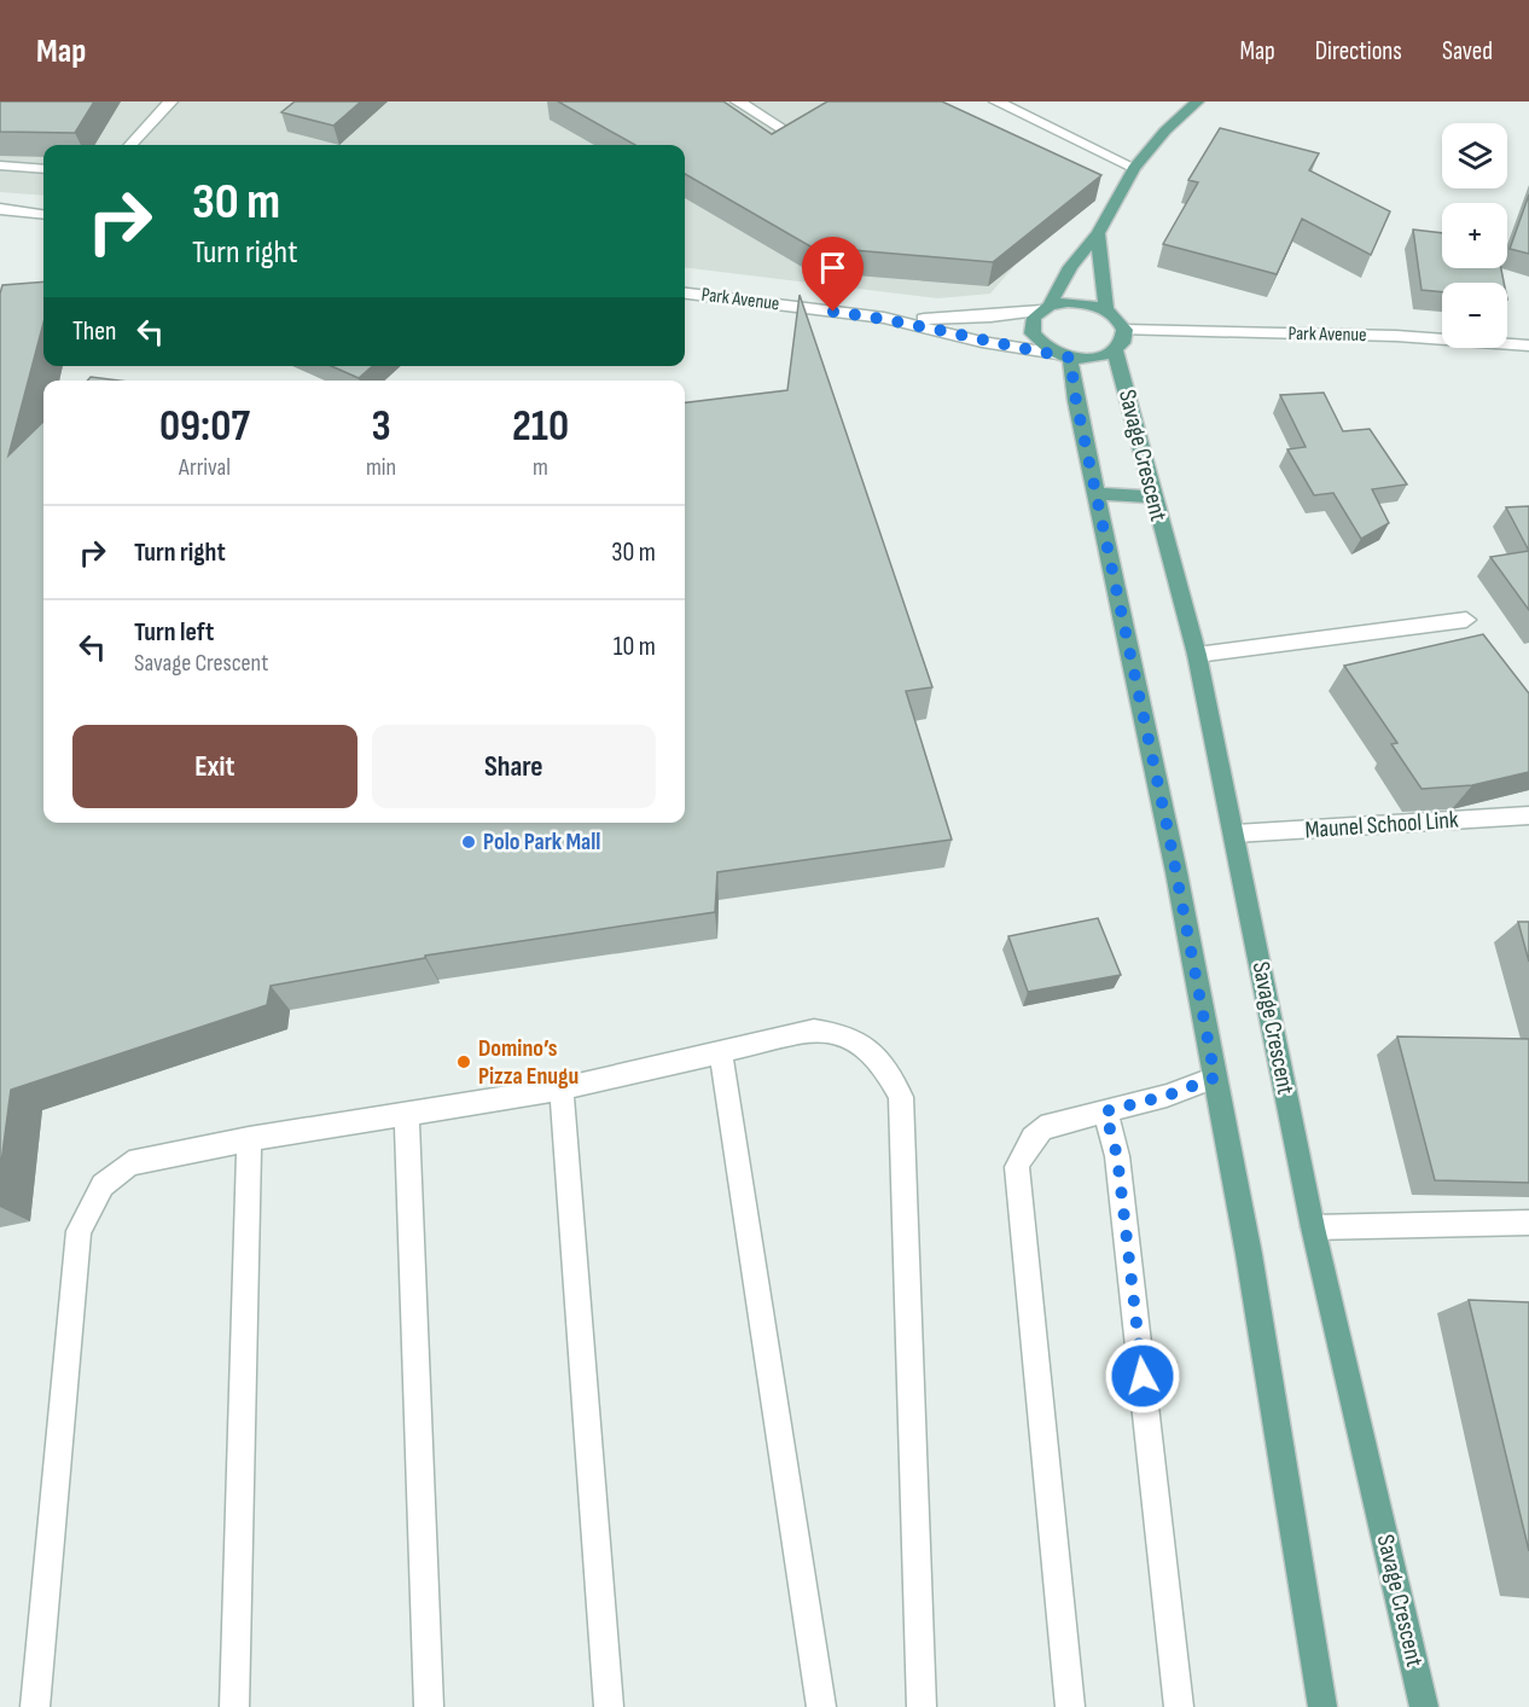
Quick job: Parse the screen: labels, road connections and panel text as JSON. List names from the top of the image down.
{
  "streets": {
    "main road": ["Savage Crescent"],
    "street": ["Park Avenue", "Maunel School Link"]
  },
  "crossings": [
    ["Park Avenue", "Savage Crescent"],
    ["Savage Crescent", "Maunel School Link"]
  ],
  "places": ["Polo Park Mall", "Domino’s Pizza Enugu"],
  "page": {
    "header": "Map",
    "nav": ["Map", "Directions", "Saved"],
    "map_buttons": ["+", "−"],
    "turn": ["30 m", "Turn right"],
    "then": "Then",
    "eta": [
      "09:07",
      "Arrival",
      "3",
      "min",
      "210",
      "m"
    ],
    "list": [
      {
        "name": "Turn right",
        "value": "30 m"
      },
      {
        "name": "Turn left",
        "note": "Savage Crescent",
        "value": "10 m"
      }
    ],
    "buttons": ["Exit", "Share"]
  }
}
